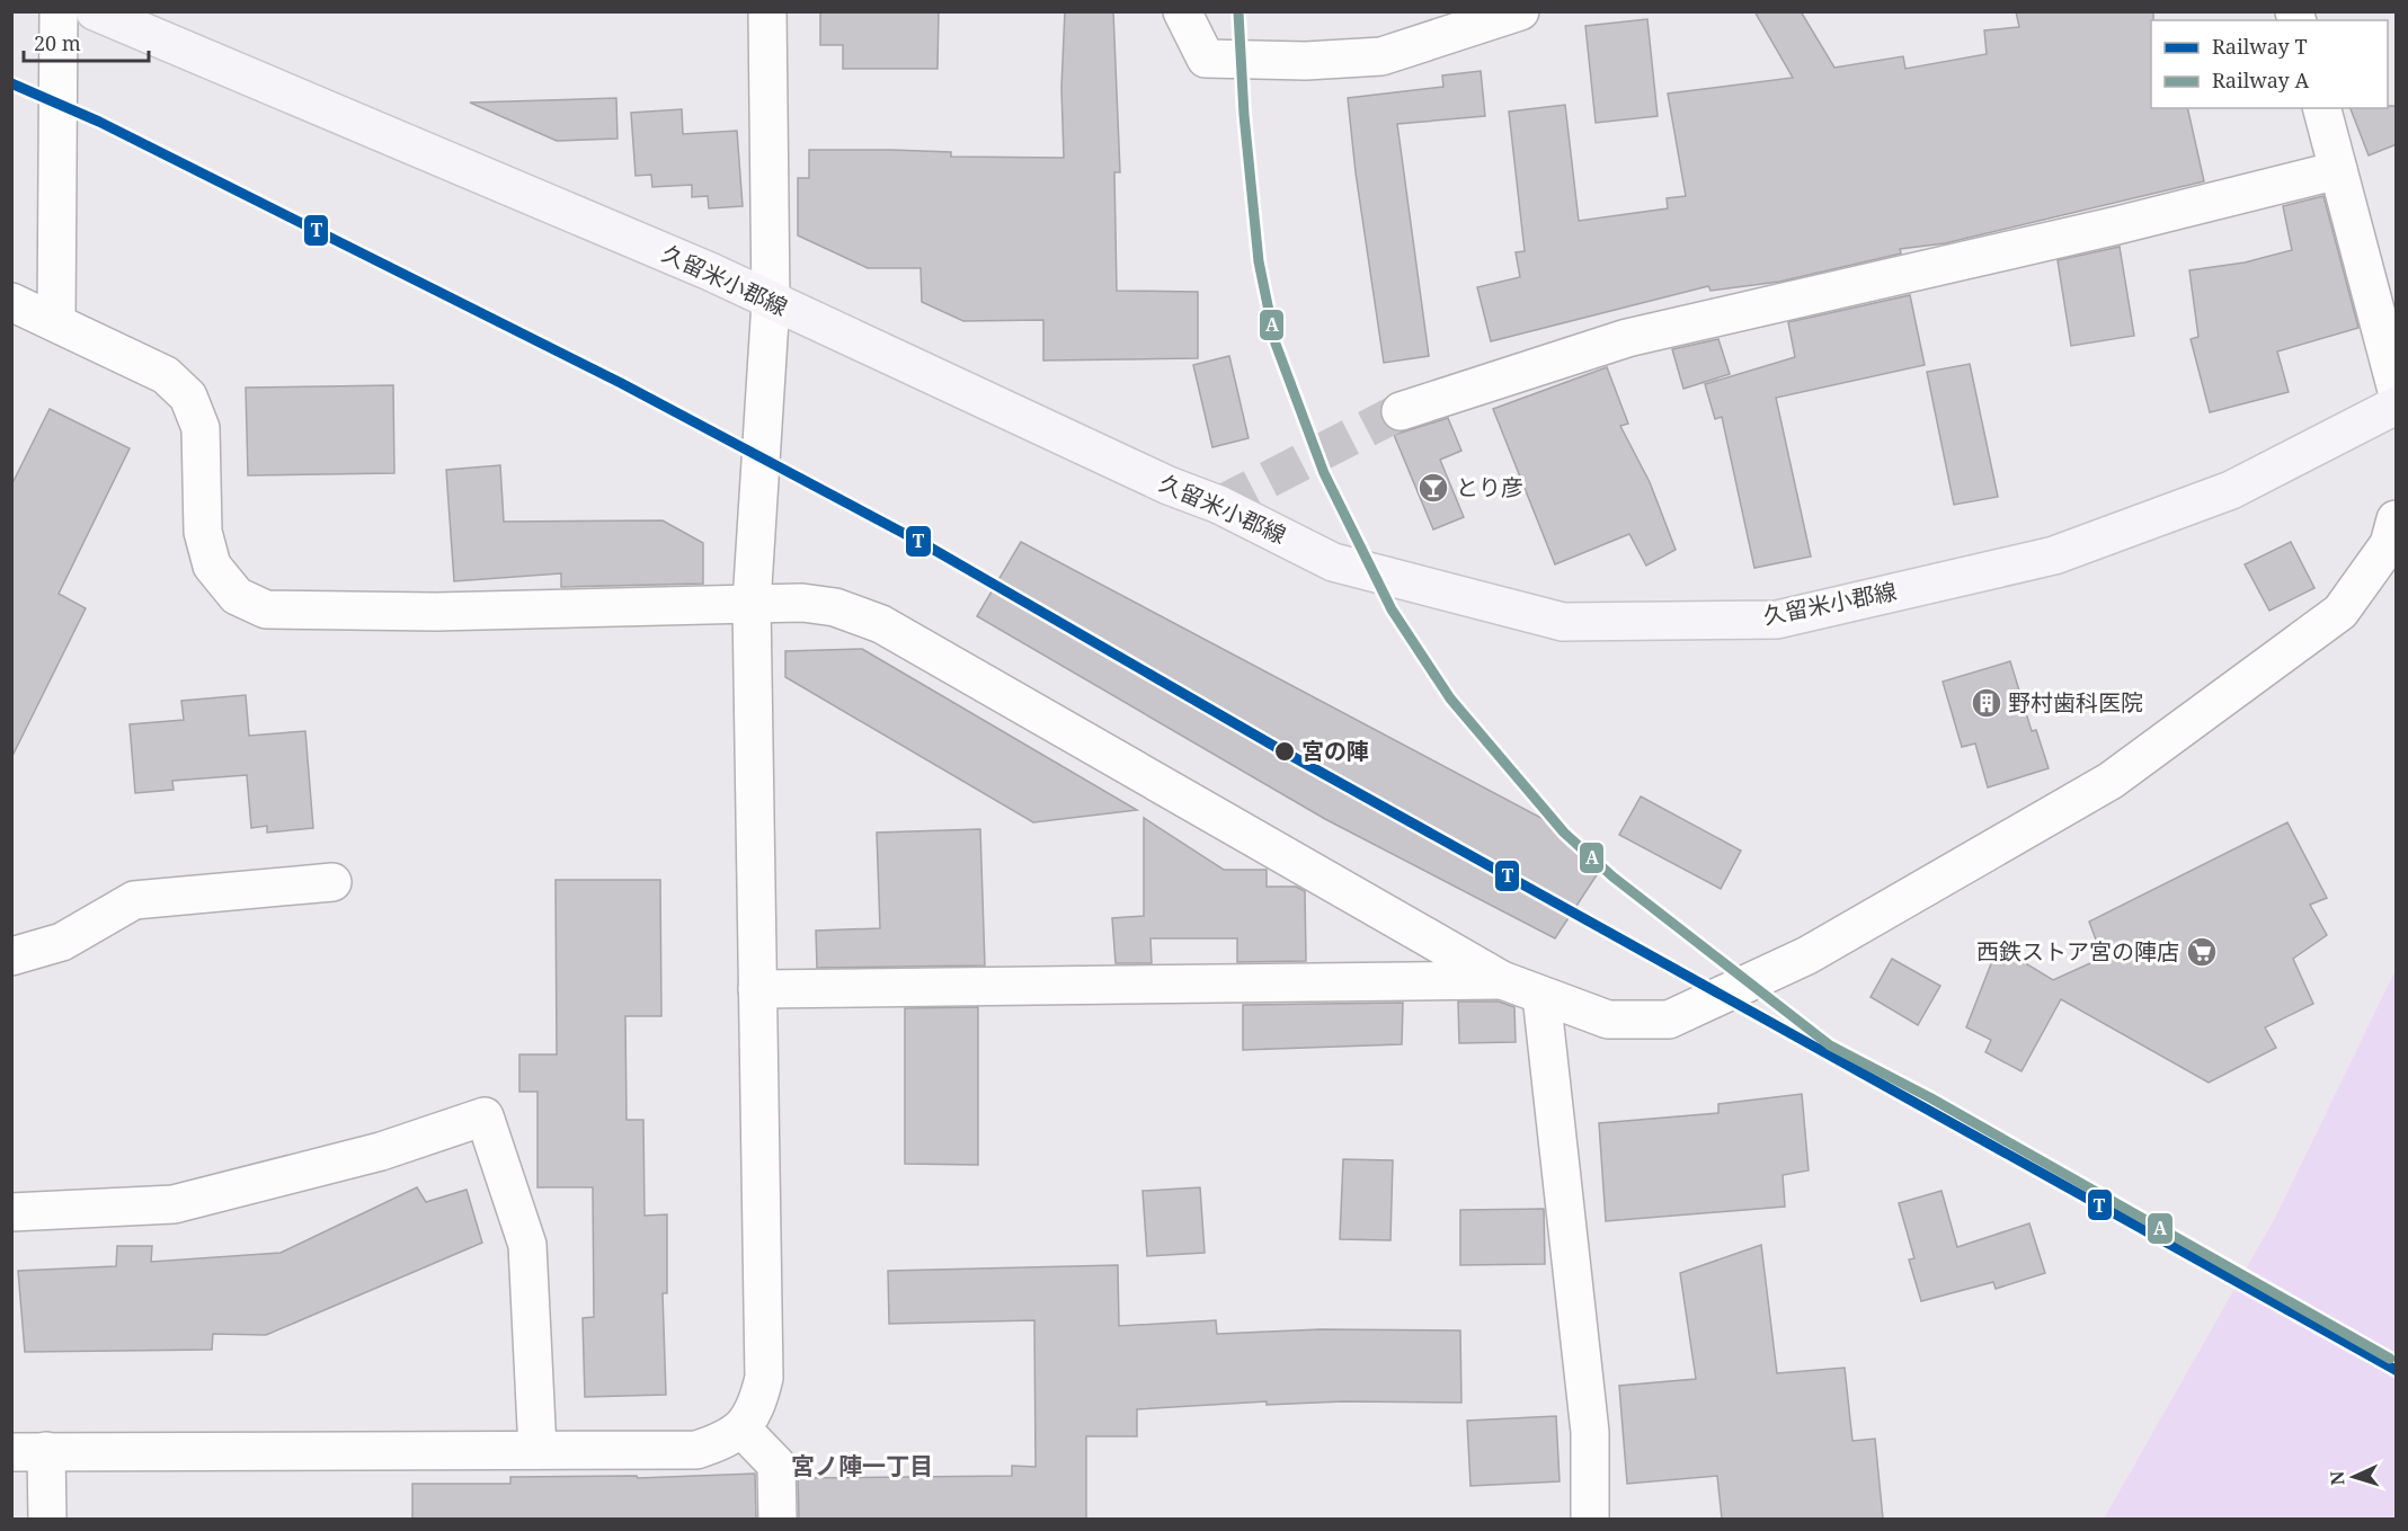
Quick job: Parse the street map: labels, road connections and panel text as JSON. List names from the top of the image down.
{
  "streets": {
    "main road": ["久留米小郡線"]
  },
  "districts": ["宮ノ陣一丁目"],
  "places": {
    "bar": ["とり彦"],
    "building": ["野村歯科医院"],
    "other": ["宮の陣"],
    "supermarket": ["西鉄ストア宮の陣店"]
  },
  "lines": ["rail line A", "rail line T"],
  "legend": ["Railway T", "Railway A"],
  "scale_bar": "20 m",
  "north": "left"
}
